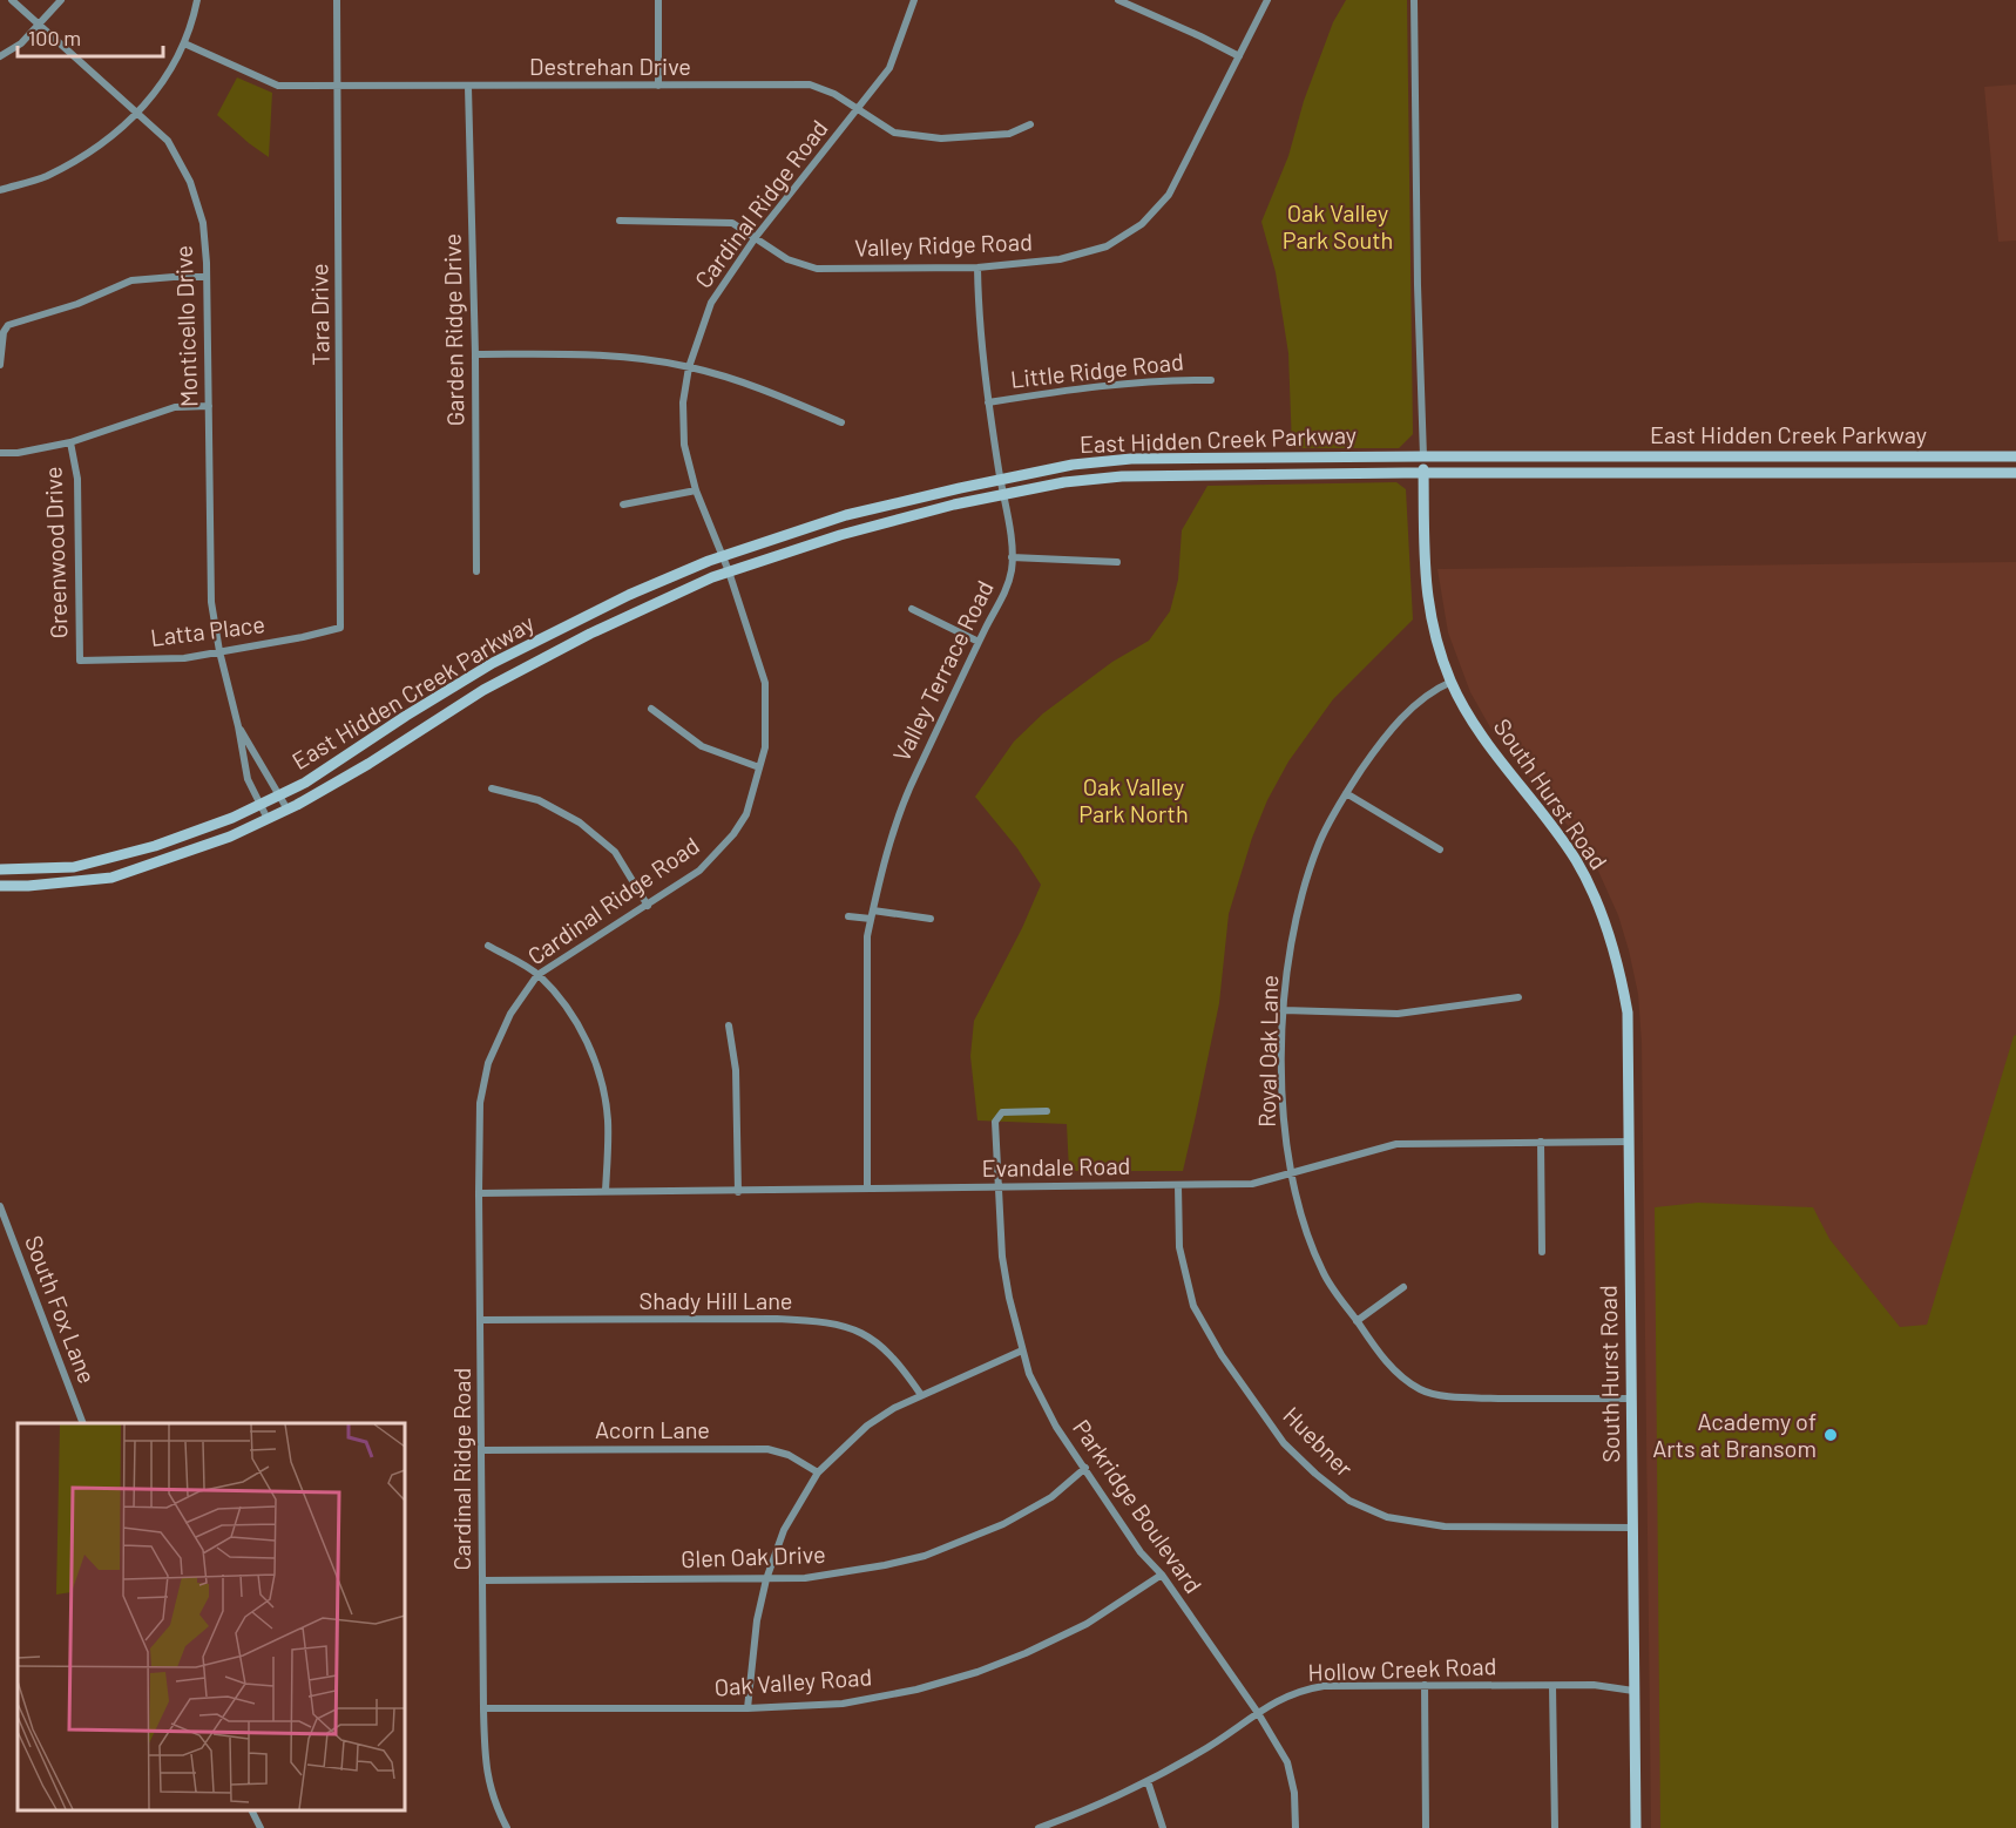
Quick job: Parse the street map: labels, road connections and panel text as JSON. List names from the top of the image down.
{
  "streets": {
    "main road": ["East Hidden Creek Parkway", "South Hurst Road"],
    "street": [
      "Destrehan Drive",
      "Cardinal Ridge Road",
      "Valley Ridge Road",
      "Tara Drive",
      "Monticello Drive",
      "Garden Ridge Drive",
      "Little Ridge Road",
      "Greenwood Drive",
      "Latta Place",
      "Valley Terrace Road",
      "Royal Oak Lane",
      "Evandale Road",
      "Shady Hill Lane",
      "South Fox Lane",
      "Acorn Lane",
      "Huebner",
      "Parkridge Boulevard",
      "Glen Oak Drive",
      "Hollow Creek Road",
      "Oak Valley Road"
    ]
  },
  "crossings": [
    ["Destrehan Drive", "Cardinal Ridge Road"],
    ["Destrehan Drive", "Tara Drive"],
    ["Destrehan Drive", "Garden Ridge Drive"],
    ["Cardinal Ridge Road", "Valley Ridge Road"],
    ["Cardinal Ridge Road", "East Hidden Creek Parkway"],
    ["Cardinal Ridge Road", "Evandale Road"],
    ["Cardinal Ridge Road", "Shady Hill Lane"],
    ["Cardinal Ridge Road", "Acorn Lane"],
    ["Cardinal Ridge Road", "Glen Oak Drive"],
    ["Cardinal Ridge Road", "Oak Valley Road"],
    ["Valley Ridge Road", "Valley Terrace Road"],
    ["Tara Drive", "Latta Place"],
    ["Monticello Drive", "East Hidden Creek Parkway"],
    ["Monticello Drive", "Latta Place"],
    ["Little Ridge Road", "Valley Terrace Road"],
    ["East Hidden Creek Parkway", "Valley Terrace Road"],
    ["East Hidden Creek Parkway", "South Hurst Road"],
    ["Greenwood Drive", "Latta Place"],
    ["Valley Terrace Road", "Evandale Road"],
    ["South Hurst Road", "Royal Oak Lane"],
    ["South Hurst Road", "Evandale Road"],
    ["South Hurst Road", "Huebner"],
    ["South Hurst Road", "Hollow Creek Road"],
    ["Royal Oak Lane", "Evandale Road"],
    ["Evandale Road", "Huebner"],
    ["Evandale Road", "Parkridge Boulevard"],
    ["Parkridge Boulevard", "Glen Oak Drive"],
    ["Parkridge Boulevard", "Hollow Creek Road"],
    ["Parkridge Boulevard", "Oak Valley Road"]
  ],
  "parks": ["Oak Valley Park South", "Oak Valley Park North"],
  "places": ["Academy of Arts at Bransom"],
  "scale_bar": "100 m"
}
